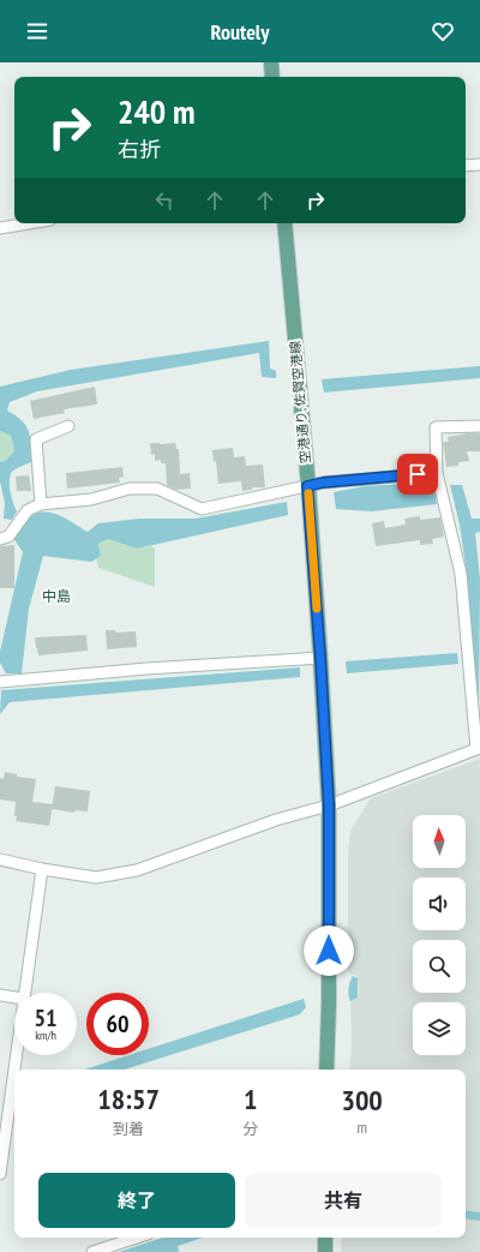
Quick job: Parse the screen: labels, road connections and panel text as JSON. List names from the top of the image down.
{
  "streets": {
    "main road": ["空港通り, 佐賀空港線"]
  },
  "districts": ["中島"],
  "north": "top",
  "page": {
    "header": "Routely",
    "turn": ["240 m", "右折"],
    "speed": "51 km/h",
    "limit": "60",
    "eta": [
      "18:57",
      "到着",
      "1",
      "分",
      "300",
      "m"
    ],
    "buttons": ["終了", "共有"]
  }
}
